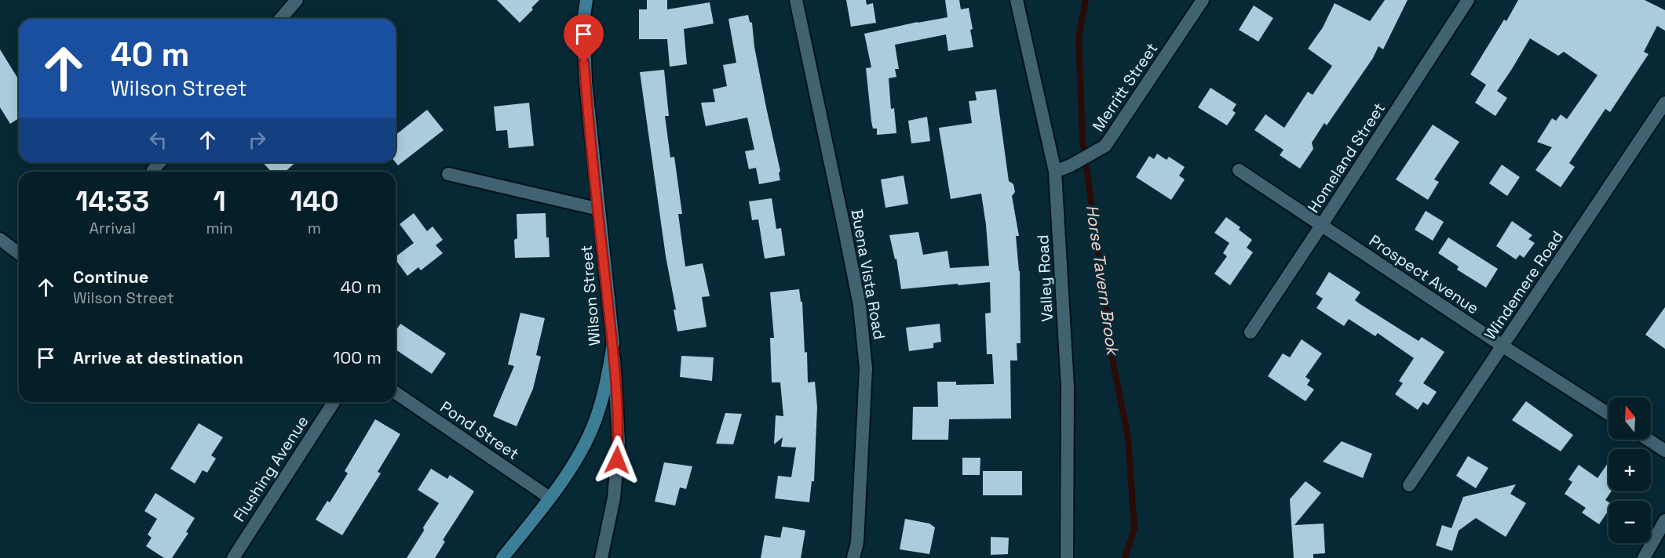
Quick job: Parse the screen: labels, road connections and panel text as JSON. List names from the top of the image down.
{
  "streets": {
    "main road": ["Wilson Street"],
    "street": [
      "Merritt Street",
      "Homeland Street",
      "Buena Vista Road",
      "Prospect Avenue",
      "Valley Road",
      "Windemere Road",
      "Pond Street",
      "Flushing Avenue"
    ]
  },
  "crossings": [
    ["Merritt Street", "Valley Road"],
    ["Homeland Street", "Prospect Avenue"],
    ["Prospect Avenue", "Windemere Road"],
    ["Wilson Street", "Pond Street"]
  ],
  "water": ["Horse Tavern Brook"],
  "north": "top",
  "page": {
    "turn": ["40 m", "Wilson Street"],
    "eta": [
      "14:33",
      "Arrival",
      "1",
      "min",
      "140",
      "m"
    ],
    "list": [
      {
        "name": "Continue",
        "note": "Wilson Street",
        "value": "40 m"
      },
      {
        "name": "Arrive at destination",
        "value": "100 m"
      }
    ],
    "map_buttons": ["+", "−"]
  }
}
